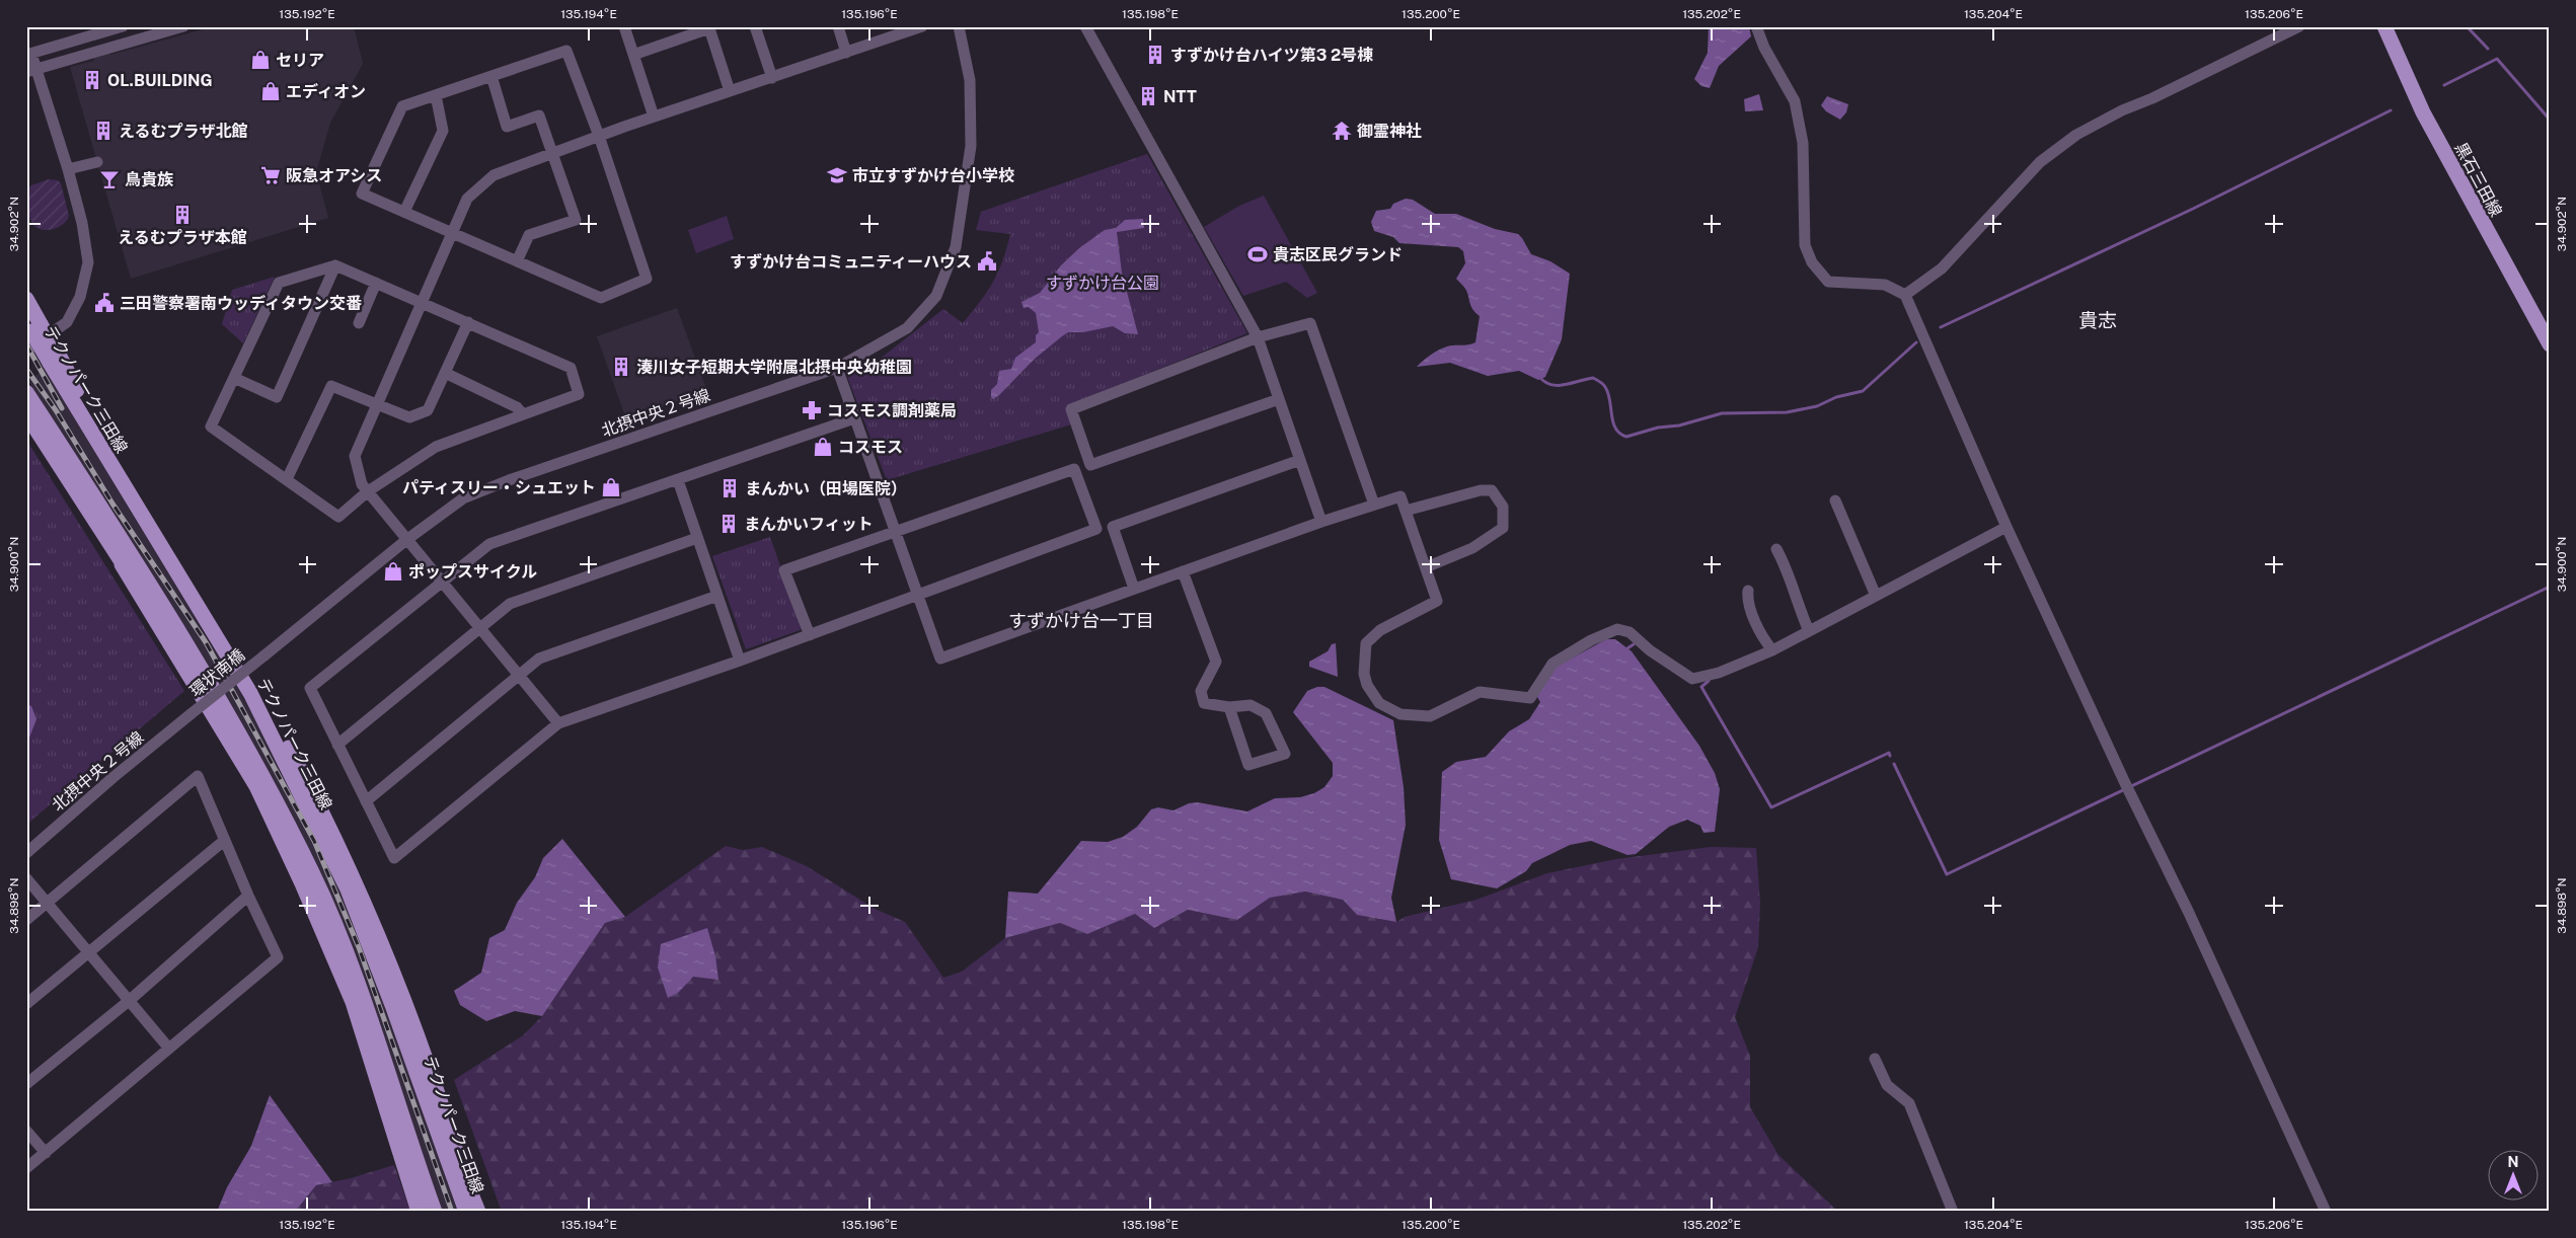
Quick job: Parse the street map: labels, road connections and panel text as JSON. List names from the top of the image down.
{
  "streets": {
    "main road": ["黒石三田線", "テクノパーク三田線"],
    "street": ["北摂中央２号線", "環状南橋"]
  },
  "crossings": [
    ["北摂中央２号線", "環状南橋"]
  ],
  "districts": ["貴志", "すずかけ台一丁目"],
  "parks": ["すずかけ台公園"],
  "places": {
    "building": [
      "すずかけ台ハイツ第3 2号棟",
      "OL.BUILDING",
      "NTT",
      "えるむプラザ北館",
      "えるむプラザ本館",
      "湊川女子短期大学附属北摂中央幼稚園",
      "まんかい（田場医院）",
      "まんかいフィット"
    ],
    "shop": [
      "セリア",
      "エディオン",
      "コスモス",
      "パティスリー・シュエット",
      "ポップスサイクル"
    ],
    "temple": ["御霊神社"],
    "supermarket": ["阪急オアシス"],
    "school or university": ["市立すずかけ台小学校"],
    "bar": ["鳥貴族"],
    "sports": ["貴志区民グランド"],
    "public building": ["すずかけ台コミュニティーハウス", "三田警察署南ウッディタウン交番"],
    "pharmacy": ["コスモス調剤薬局"]
  },
  "north": "top",
  "coordinates": [
    "135.192°E",
    "135.194°E",
    "135.196°E",
    "135.198°E",
    "135.200°E",
    "135.202°E",
    "135.204°E",
    "135.206°E",
    "34.902°N",
    "34.900°N",
    "34.898°N"
  ]
}
